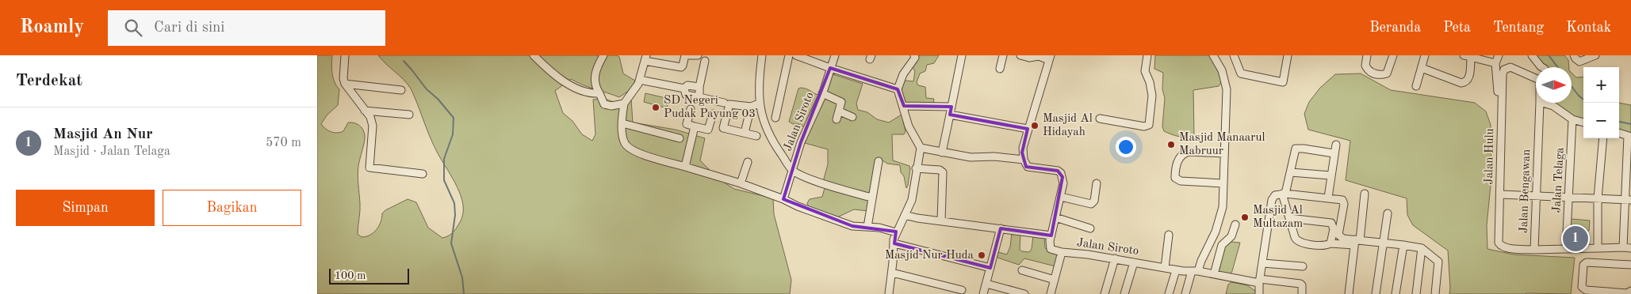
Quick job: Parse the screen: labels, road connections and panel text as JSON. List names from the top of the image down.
{
  "streets": {
    "street": [
      "Jalan Siroto",
      "Jalan Hulu",
      "Jalan Telaga",
      "Jalan Bengawan"
    ]
  },
  "crossings": [
    ["Jalan Hulu", "Jalan Bengawan"],
    ["Jalan Telaga", "Jalan Bengawan"]
  ],
  "places": [
    "SD Negeri Pudak Payung 03",
    "Masjid Al Hidayah",
    "Masjid Manaarul Mabruur",
    "Masjid Al Multazam",
    "Masjid Nur Huda"
  ],
  "scale_bar": "100 m",
  "north": "right",
  "page": {
    "header": "Roamly",
    "search": "Cari di sini",
    "nav": [
      "Beranda",
      "Peta",
      "Tentang",
      "Kontak"
    ],
    "heading": "Terdekat",
    "map_buttons": ["+", "−"],
    "list": [
      {
        "mark": "1",
        "name": "Masjid An Nur",
        "note": "Masjid · Jalan Telaga",
        "value": "570 m"
      }
    ],
    "buttons": ["Simpan", "Bagikan"],
    "pins": "1",
    "scale": "100 m"
  }
}
